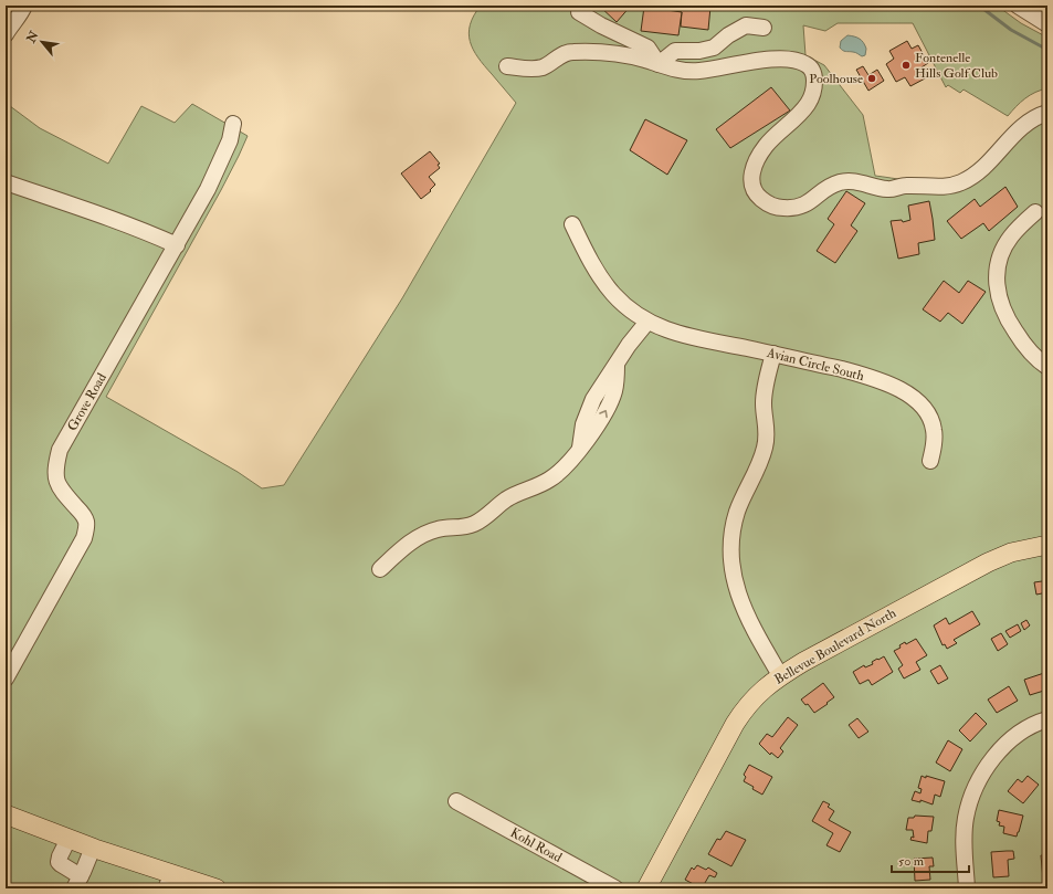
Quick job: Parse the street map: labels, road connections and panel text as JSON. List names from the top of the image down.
{
  "streets": {
    "main road": ["Bellevue Boulevard North"],
    "street": ["Avian Circle South", "Grove Road", "Kohl Road"]
  },
  "places": ["Fontenelle Hills Golf Club", "Poolhouse"],
  "scale_bar": "50 m",
  "north": "top left"
}
